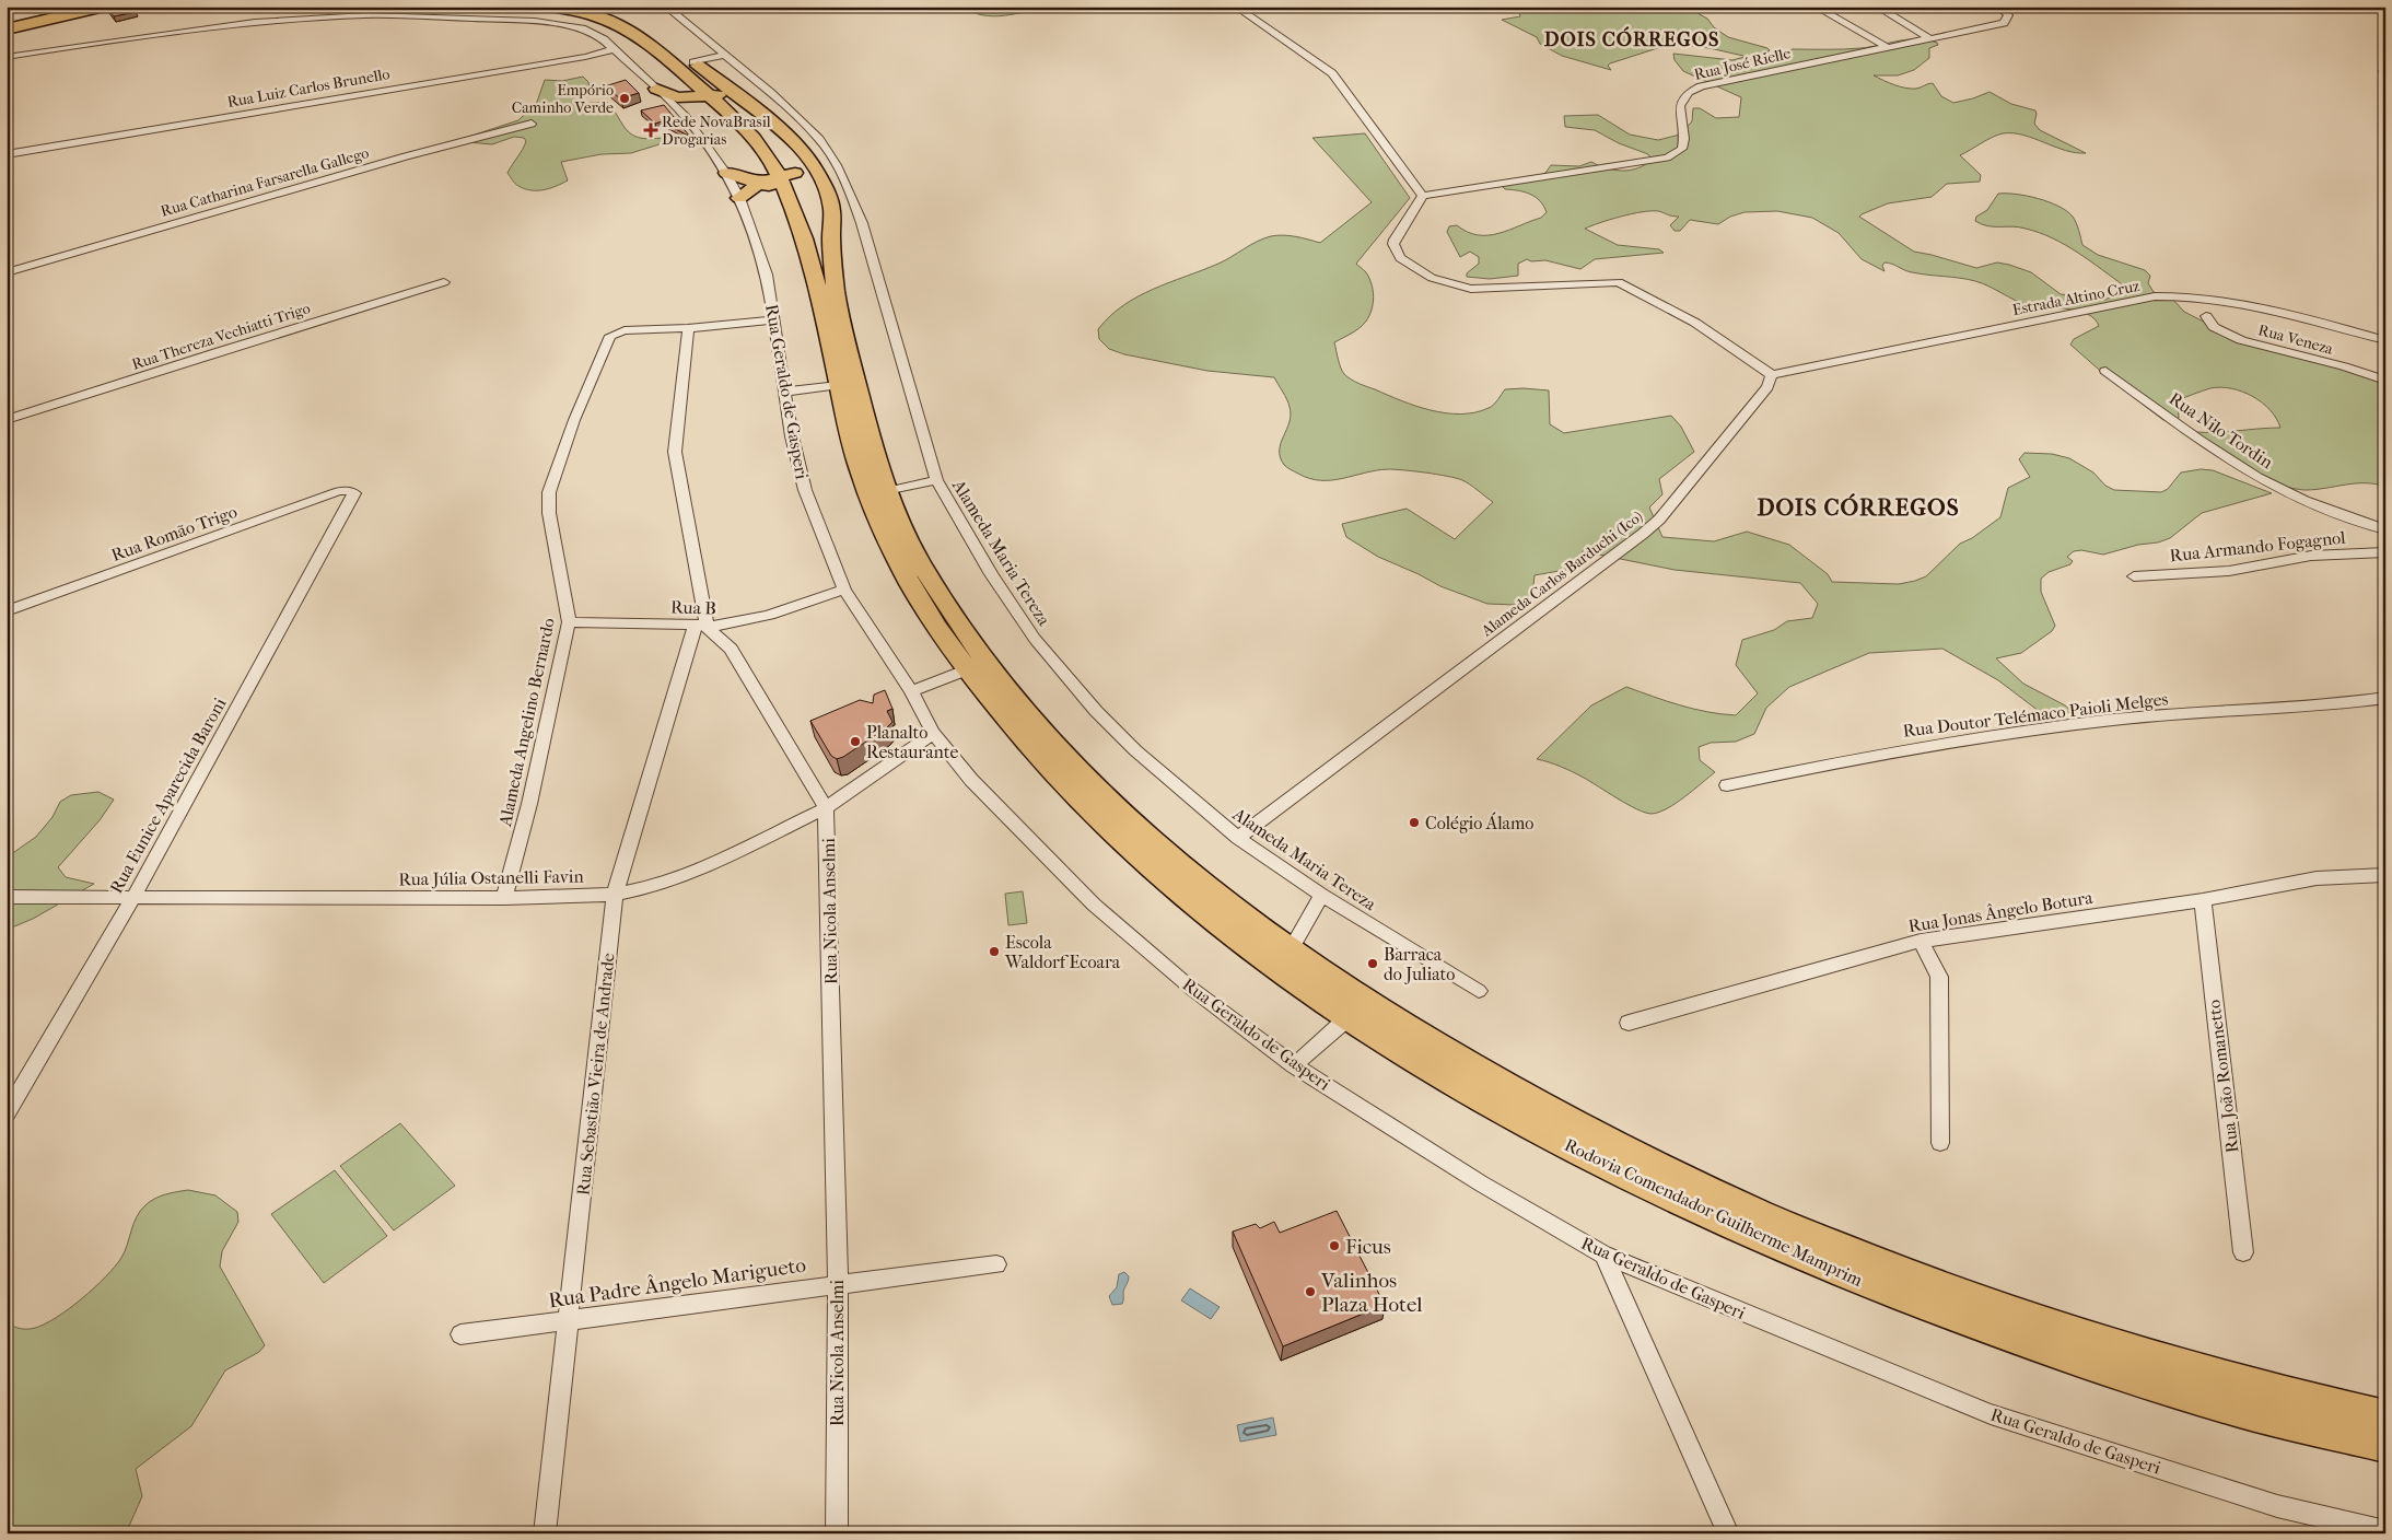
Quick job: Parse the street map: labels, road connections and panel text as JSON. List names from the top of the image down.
{
  "streets": {
    "main road": ["Rodovia Comendador Guilherme Mamprim"],
    "street": [
      "Rua José Rielle",
      "Rua Luiz Carlos Brunello",
      "Rua Catharina Farsarella Gallego",
      "Estrada Altino Cruz",
      "Rua Thereza Vechiatti Trigo",
      "Rua Veneza",
      "Rua Geraldo de Gasperi",
      "Rua Nilo Tordin",
      "Rua Romão Trigo",
      "Rua Armando Fogagnol",
      "Alameda Maria Tereza",
      "Alameda Carlos Barduchi (Ico)",
      "Rua B",
      "Rua Doutor Telémaco Paioli Melges",
      "Alameda Angelino Bernardo",
      "Rua Eunice Aparecida Baroni",
      "Rua Júlia Ostanelli Favin",
      "Rua Nicola Anselmi",
      "Rua Jonas Ângelo Botura",
      "Rua Sebastião Vieira de Andrade",
      "Rua João Romanetto",
      "Rua Padre Ângelo Marigueto"
    ]
  },
  "crossings": [
    ["Rua Luiz Carlos Brunello", "Rua Geraldo de Gasperi"],
    ["Estrada Altino Cruz", "Alameda Carlos Barduchi (Ico)"],
    ["Rua Geraldo de Gasperi", "Rua B"],
    ["Rua Geraldo de Gasperi", "Alameda Angelino Bernardo"],
    ["Rua Geraldo de Gasperi", "Rua Júlia Ostanelli Favin"],
    ["Rua Romão Trigo", "Rua Eunice Aparecida Baroni"],
    ["Alameda Maria Tereza", "Alameda Carlos Barduchi (Ico)"],
    ["Alameda Maria Tereza", "Rodovia Comendador Guilherme Mamprim"],
    ["Rua B", "Alameda Angelino Bernardo"],
    ["Rua B", "Rua Nicola Anselmi"],
    ["Rua B", "Rua Sebastião Vieira de Andrade"],
    ["Alameda Angelino Bernardo", "Rua Júlia Ostanelli Favin"],
    ["Rua Eunice Aparecida Baroni", "Rua Júlia Ostanelli Favin"],
    ["Rua Júlia Ostanelli Favin", "Rua Nicola Anselmi"],
    ["Rua Júlia Ostanelli Favin", "Rua Sebastião Vieira de Andrade"],
    ["Rua Nicola Anselmi", "Rua Sebastião Vieira de Andrade"],
    ["Rua Nicola Anselmi", "Rua Padre Ângelo Marigueto"],
    ["Rua Jonas Ângelo Botura", "Rua João Romanetto"],
    ["Rua Sebastião Vieira de Andrade", "Rua Padre Ângelo Marigueto"]
  ],
  "districts": ["DOIS CÓRREGOS", "DOIS CÓRREGOS"],
  "places": {
    "other": [
      "Empório Caminho Verde",
      "Planalto Restaurante",
      "Colégio Álamo",
      "Escola Waldorf Ecoara",
      "Barraca do Juliato",
      "Ficus",
      "Valinhos Plaza Hotel"
    ],
    "health": ["Rede NovaBrasil Drogarias"]
  }
}
